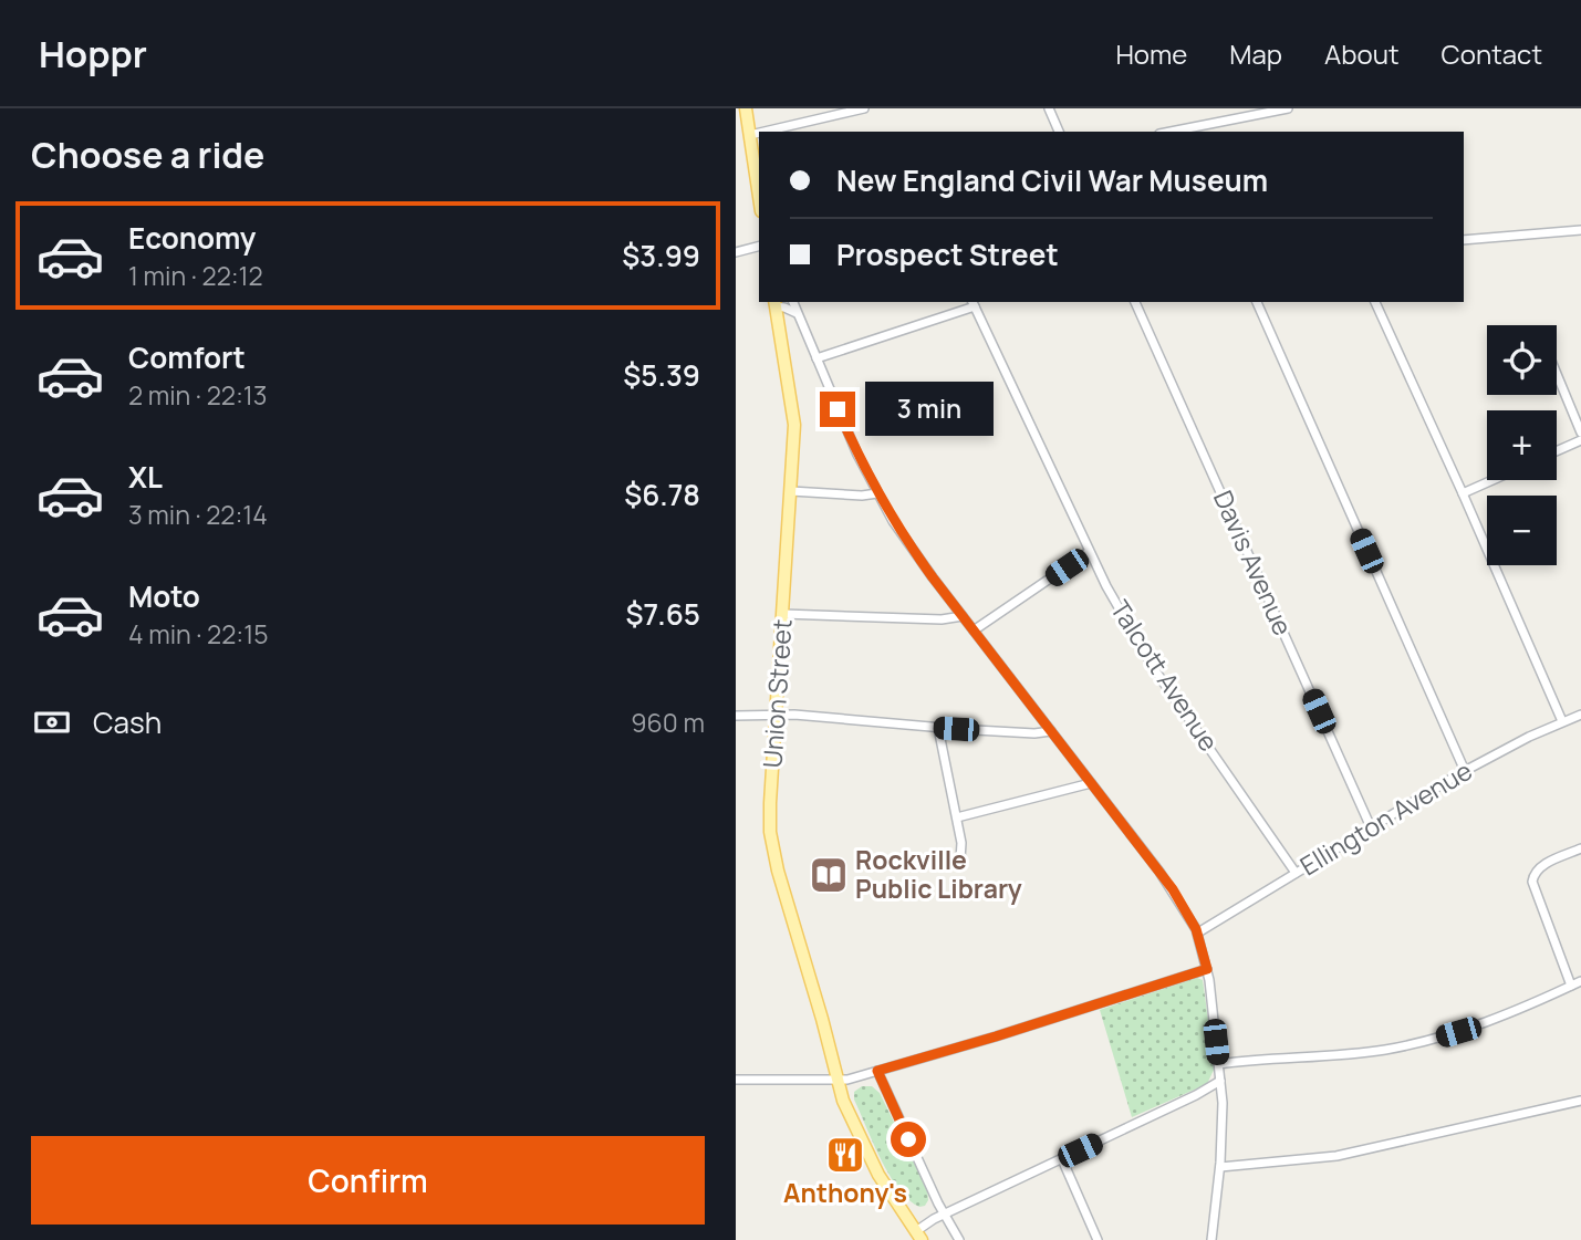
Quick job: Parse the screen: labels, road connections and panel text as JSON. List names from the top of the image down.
{
  "streets": {
    "main road": ["Union Street"],
    "street": ["Davis Avenue", "Talcott Avenue", "Ellington Avenue"]
  },
  "crossings": [
    ["Davis Avenue", "Ellington Avenue"],
    ["Talcott Avenue", "Ellington Avenue"]
  ],
  "places": {
    "library": ["Rockville Public Library"],
    "restaurant": ["Anthony's"]
  },
  "page": {
    "header": "Hoppr",
    "nav": [
      "Home",
      "Map",
      "About",
      "Contact"
    ],
    "heading": "Choose a ride",
    "banner": ["New England Civil War Museum", "Prospect Street"],
    "list": [
      {
        "name": "Economy",
        "note": "1 min · 22:12",
        "value": "$3.99"
      },
      {
        "name": "Comfort",
        "note": "2 min · 22:13",
        "value": "$5.39"
      },
      {
        "name": "XL",
        "note": "3 min · 22:14",
        "value": "$6.78"
      },
      {
        "name": "Moto",
        "note": "4 min · 22:15",
        "value": "$7.65"
      }
    ],
    "map_buttons": ["+", "−"],
    "bubble": "3 min",
    "pay": ["Cash", "960 m"],
    "buttons": "Confirm"
  }
}
